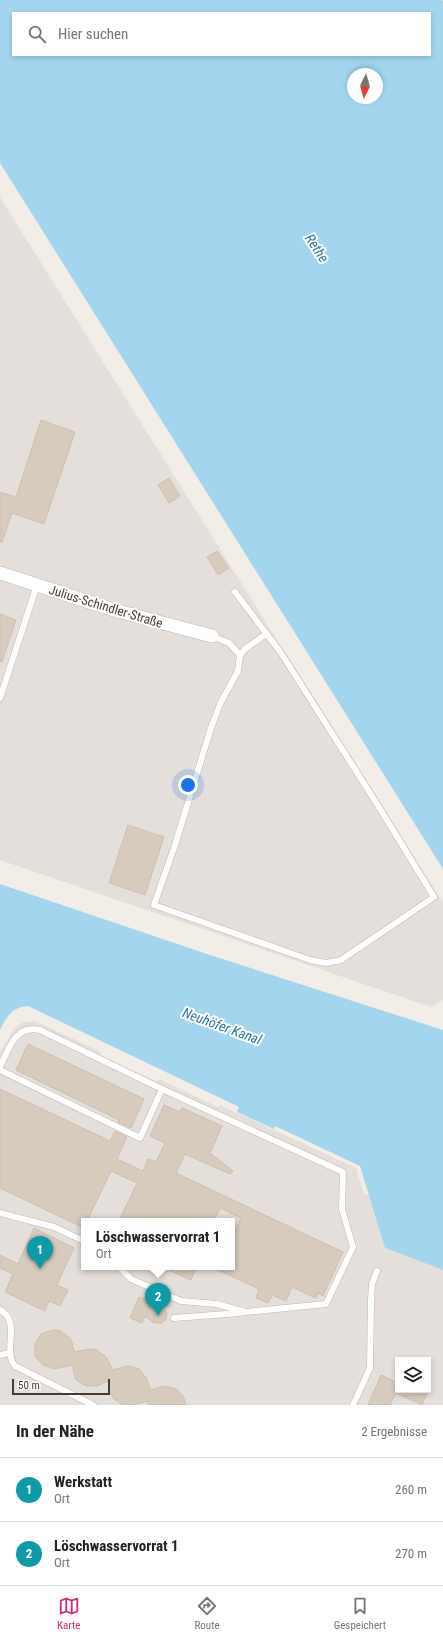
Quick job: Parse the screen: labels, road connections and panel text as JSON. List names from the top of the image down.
{
  "streets": {
    "street": ["Julius-Schindler-Straße"]
  },
  "water": ["Rethe", "Neuhöfer Kanal"],
  "scale_bar": "50 m",
  "north": "bottom",
  "page": {
    "search": "Hier suchen",
    "popup": ["Löschwasservorrat 1", "Ort"],
    "pins": ["1", "2"],
    "scale": "50 m",
    "heading": ["In der Nähe", "2 Ergebnisse"],
    "list": [
      {
        "mark": "1",
        "name": "Werkstatt",
        "note": "Ort",
        "value": "260 m"
      },
      {
        "mark": "2",
        "name": "Löschwasservorrat 1",
        "note": "Ort",
        "value": "270 m"
      }
    ],
    "nav": ["Karte", "Route", "Gespeichert"]
  }
}
